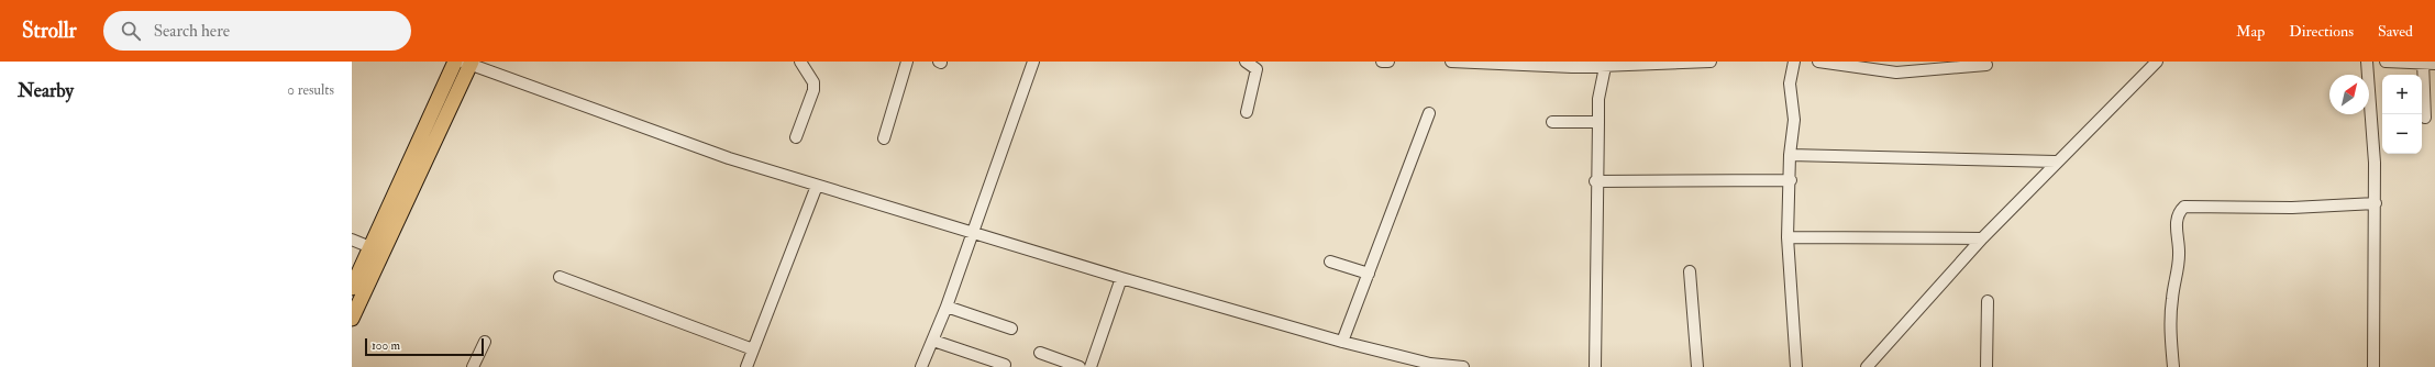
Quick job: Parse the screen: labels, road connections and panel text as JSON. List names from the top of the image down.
{
  "scale_bar": "100 m",
  "north": "top right",
  "page": {
    "header": "Strollr",
    "search": "Search here",
    "nav": ["Map", "Directions", "Saved"],
    "heading": ["Nearby", "0 results"],
    "map_buttons": ["+", "−"],
    "scale": "100 m"
  }
}
